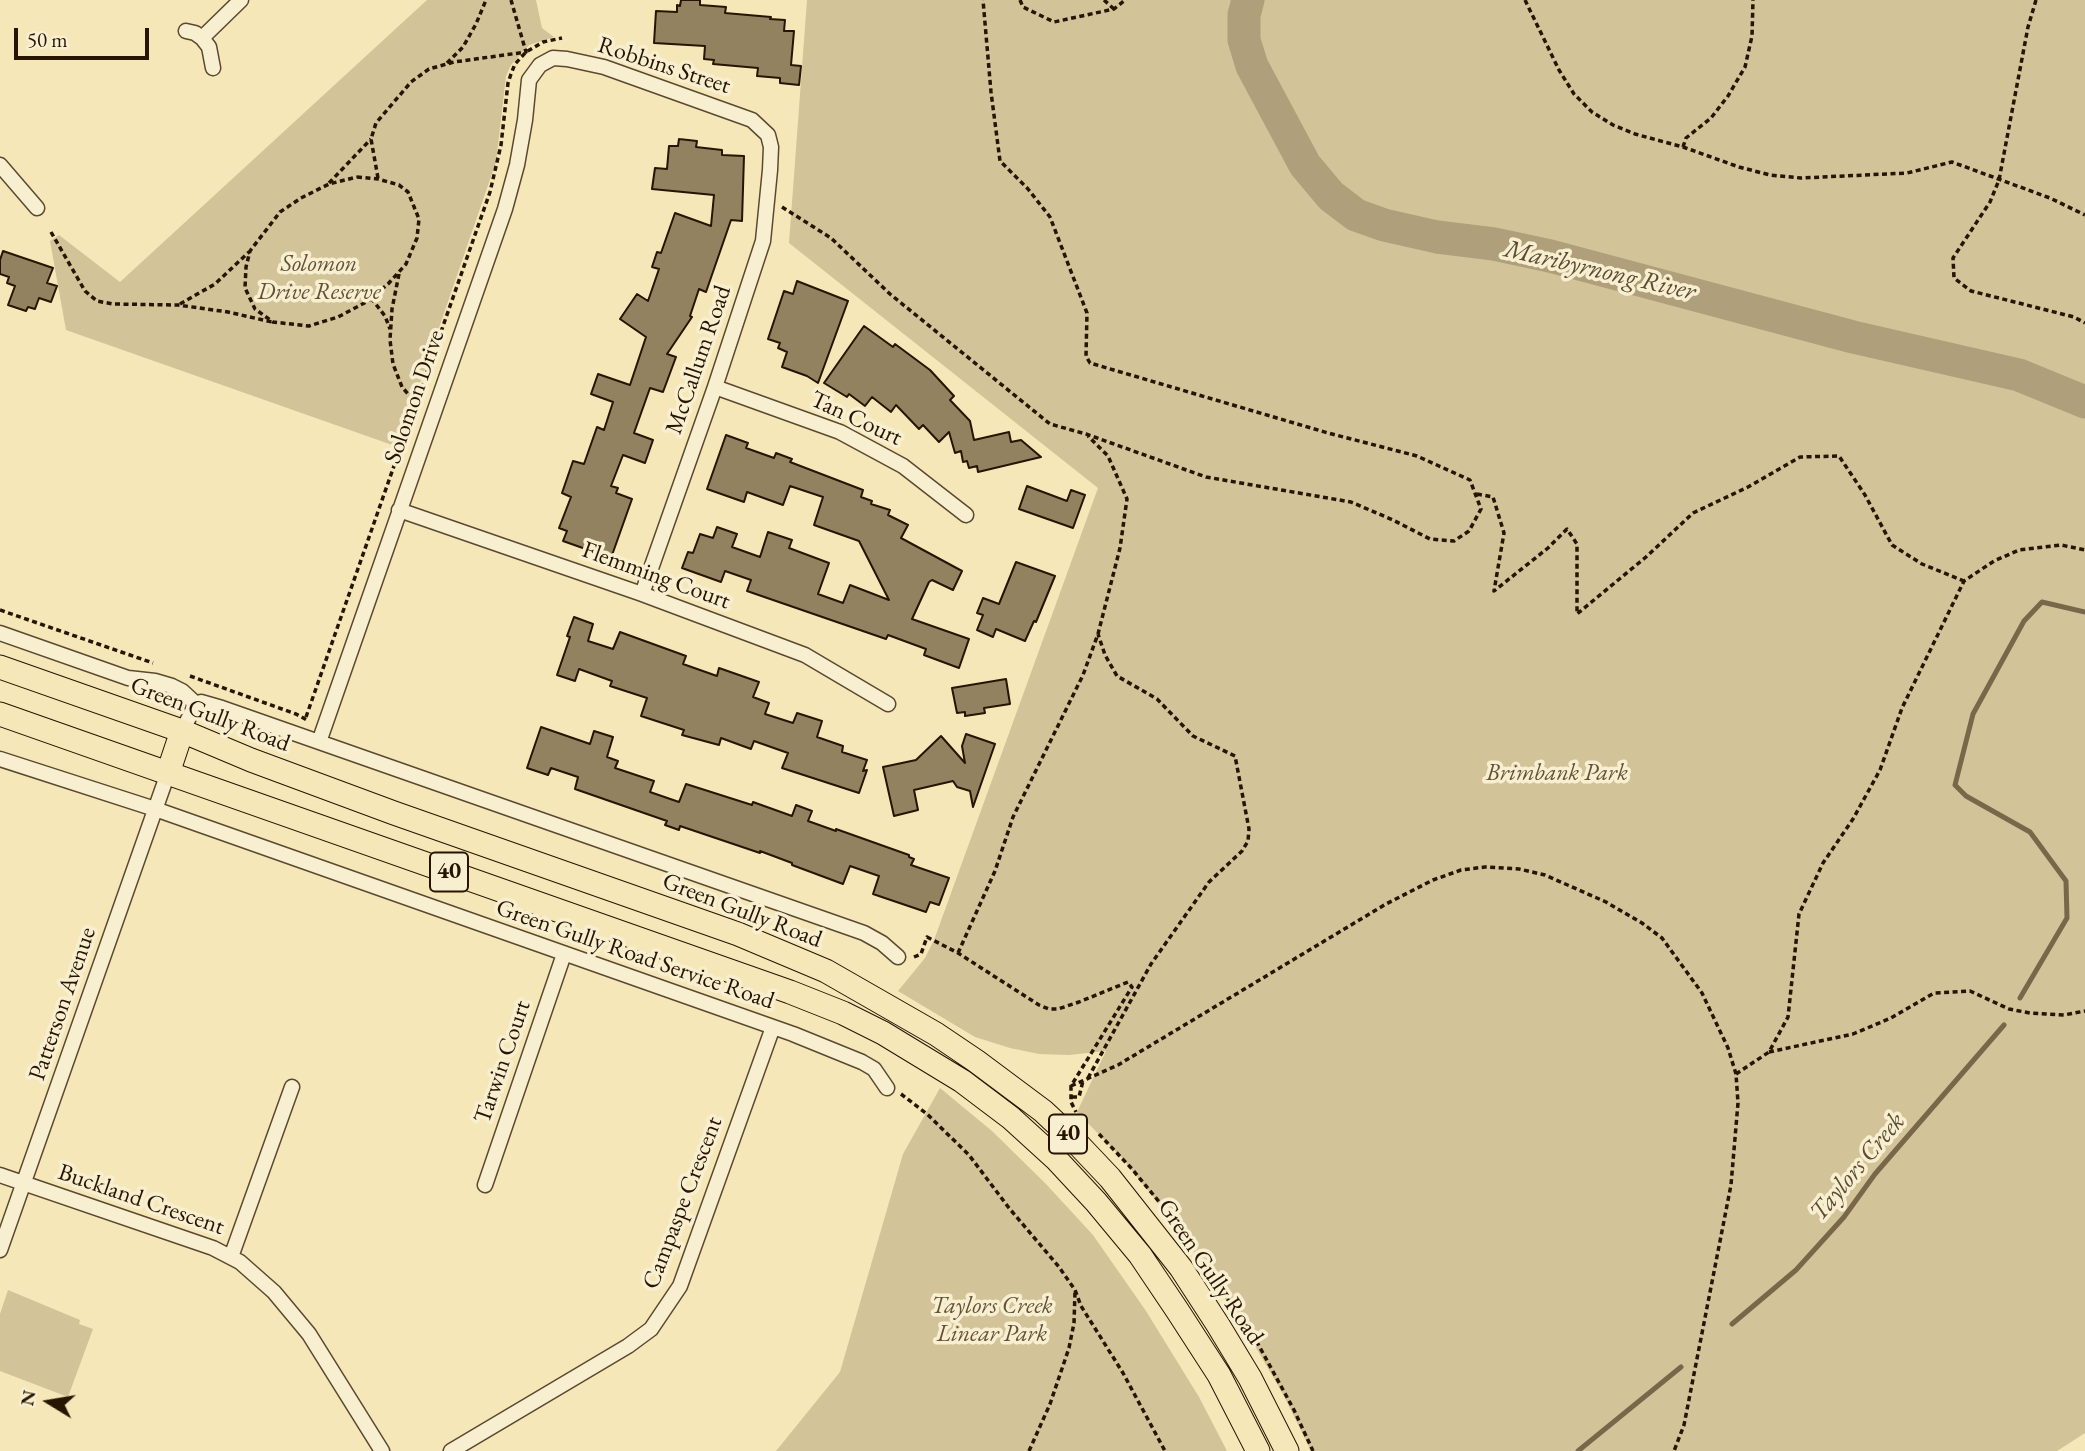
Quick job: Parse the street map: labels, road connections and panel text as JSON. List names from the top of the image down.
{
  "streets": {
    "main road": ["Green Gully Road", "40"],
    "street": [
      "Robbins Street",
      "McCallum Road",
      "Solomon Drive",
      "Tan Court",
      "Flemming Court",
      "Green Gully Road Service Road",
      "Patterson Avenue",
      "Tarwin Court",
      "Buckland Crescent",
      "Campaspe Crescent"
    ]
  },
  "crossings": [
    ["Robbins Street", "McCallum Road"],
    ["Robbins Street", "Solomon Drive"],
    ["McCallum Road", "Tan Court"],
    ["McCallum Road", "Flemming Court"],
    ["Solomon Drive", "Flemming Court"],
    ["Green Gully Road", "Patterson Avenue"],
    ["Green Gully Road Service Road", "Patterson Avenue"],
    ["Green Gully Road Service Road", "Tarwin Court"],
    ["Green Gully Road Service Road", "Campaspe Crescent"],
    ["Patterson Avenue", "Buckland Crescent"]
  ],
  "water": ["Maribyrnong River", "Taylors Creek"],
  "parks": ["Solomon Drive Reserve", "Brimbank Park", "Taylors Creek Linear Park"],
  "scale_bar": "50 m",
  "north": "left"
}
